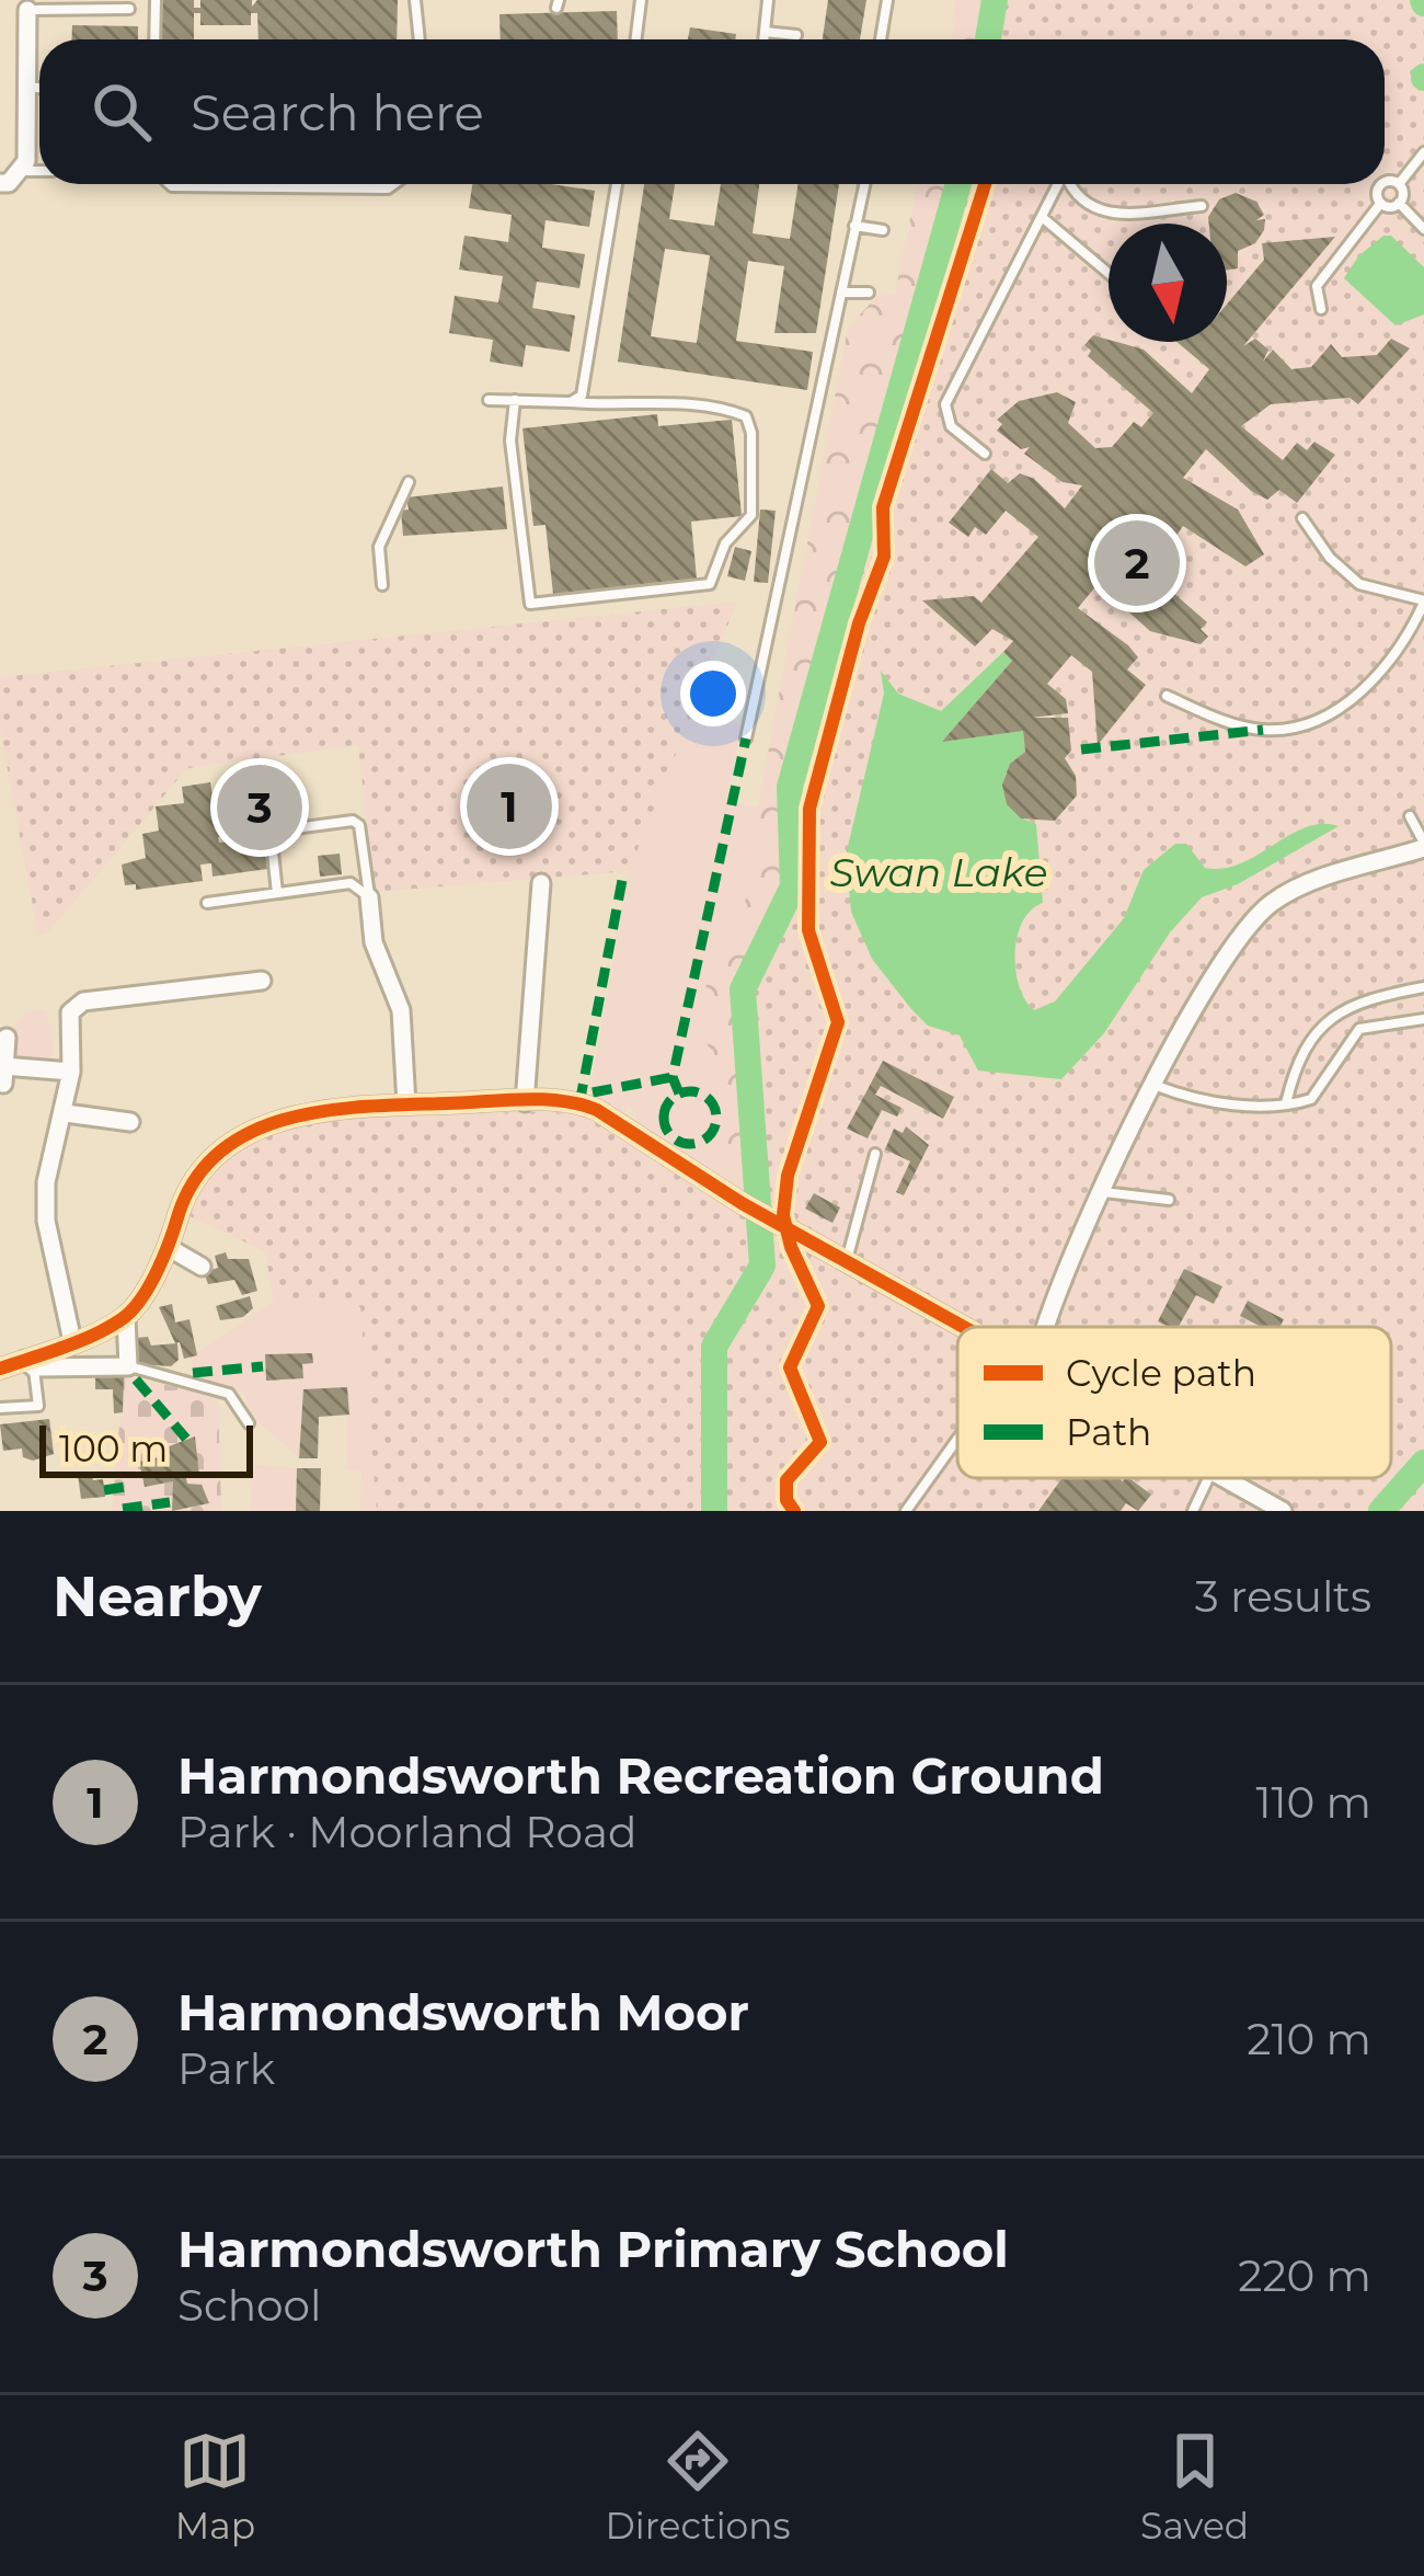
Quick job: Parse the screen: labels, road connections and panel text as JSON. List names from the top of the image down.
{
  "water": ["Swan Lake"],
  "legend": ["Cycle path", "Path"],
  "scale_bar": "100 m",
  "north": "bottom",
  "page": {
    "search": "Search here",
    "pins": ["2", "1", "3"],
    "scale": "100 m",
    "heading": ["Nearby", "3 results"],
    "list": [
      {
        "mark": "1",
        "name": "Harmondsworth Recreation Ground",
        "note": "Park · Moorland Road",
        "value": "110 m"
      },
      {
        "mark": "2",
        "name": "Harmondsworth Moor",
        "note": "Park",
        "value": "210 m"
      },
      {
        "mark": "3",
        "name": "Harmondsworth Primary School",
        "note": "School",
        "value": "220 m"
      }
    ],
    "nav": ["Map", "Directions", "Saved"]
  }
}
